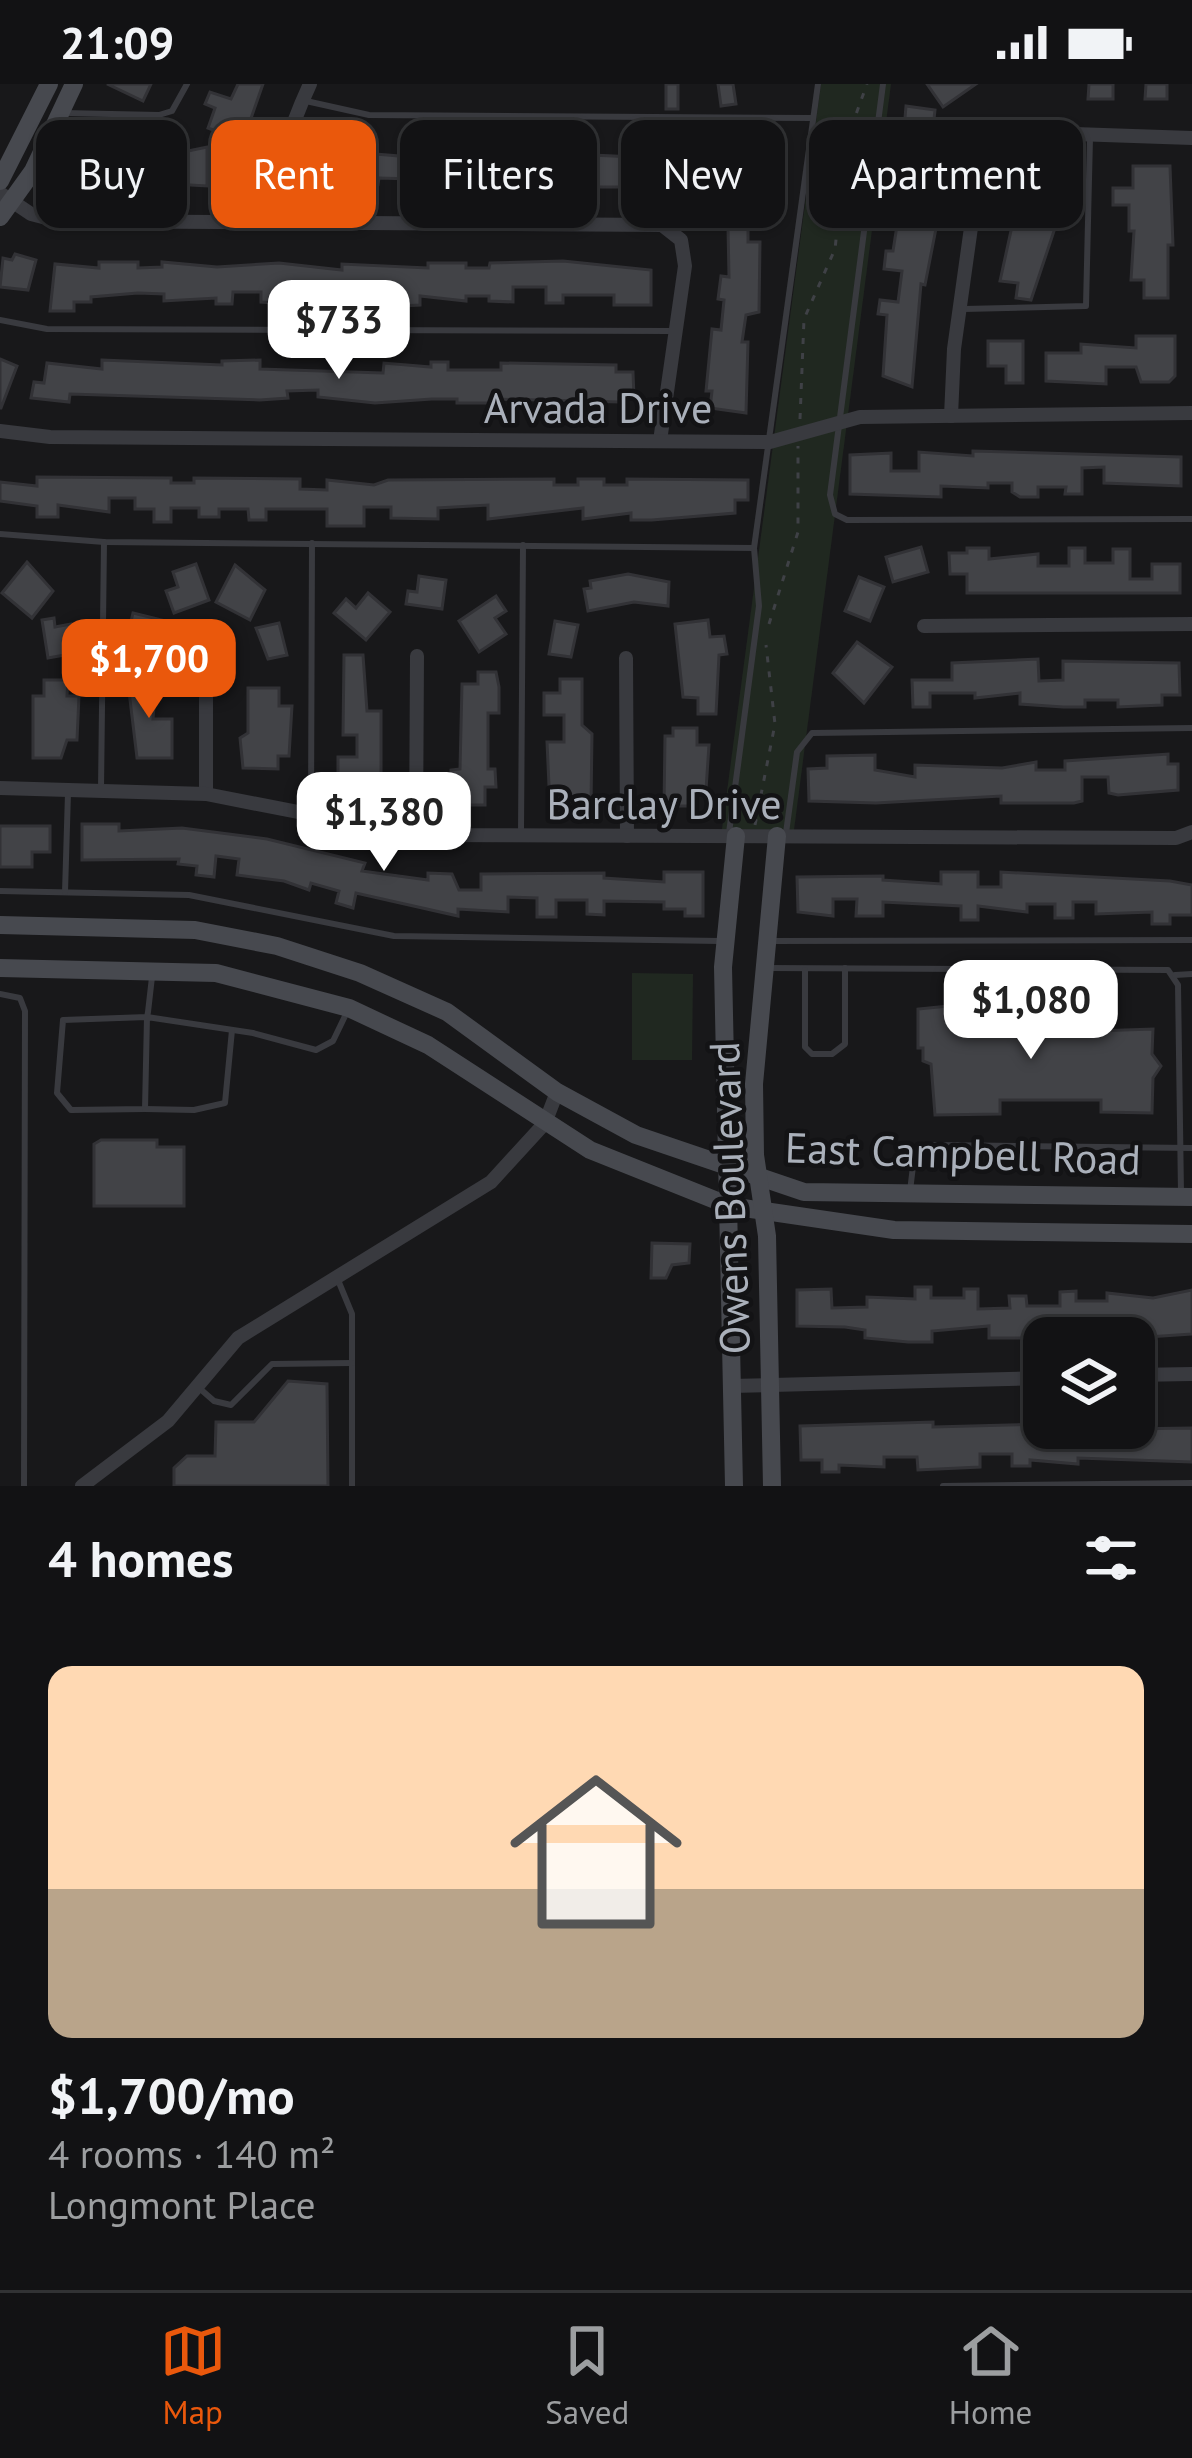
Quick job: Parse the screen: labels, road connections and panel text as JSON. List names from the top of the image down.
{
  "streets": {
    "main road": ["East Campbell Road", "Owens Boulevard"],
    "street": ["Arvada Drive", "Barclay Drive"]
  },
  "crossings": [
    ["Barclay Drive", "Owens Boulevard"],
    ["East Campbell Road", "Owens Boulevard"]
  ],
  "page": {
    "status": "21:09",
    "chip": [
      "Buy",
      "Rent",
      "Filters",
      "New",
      "Apartment"
    ],
    "price": [
      "$733",
      "$1,700",
      "$1,380",
      "$1,080"
    ],
    "heading": "4 homes",
    "list": [
      {
        "name": "$1,700/mo",
        "note": "4 rooms · 140 m² · Longmont Place"
      }
    ],
    "tabs": ["Map", "Saved", "Home"]
  }
}
